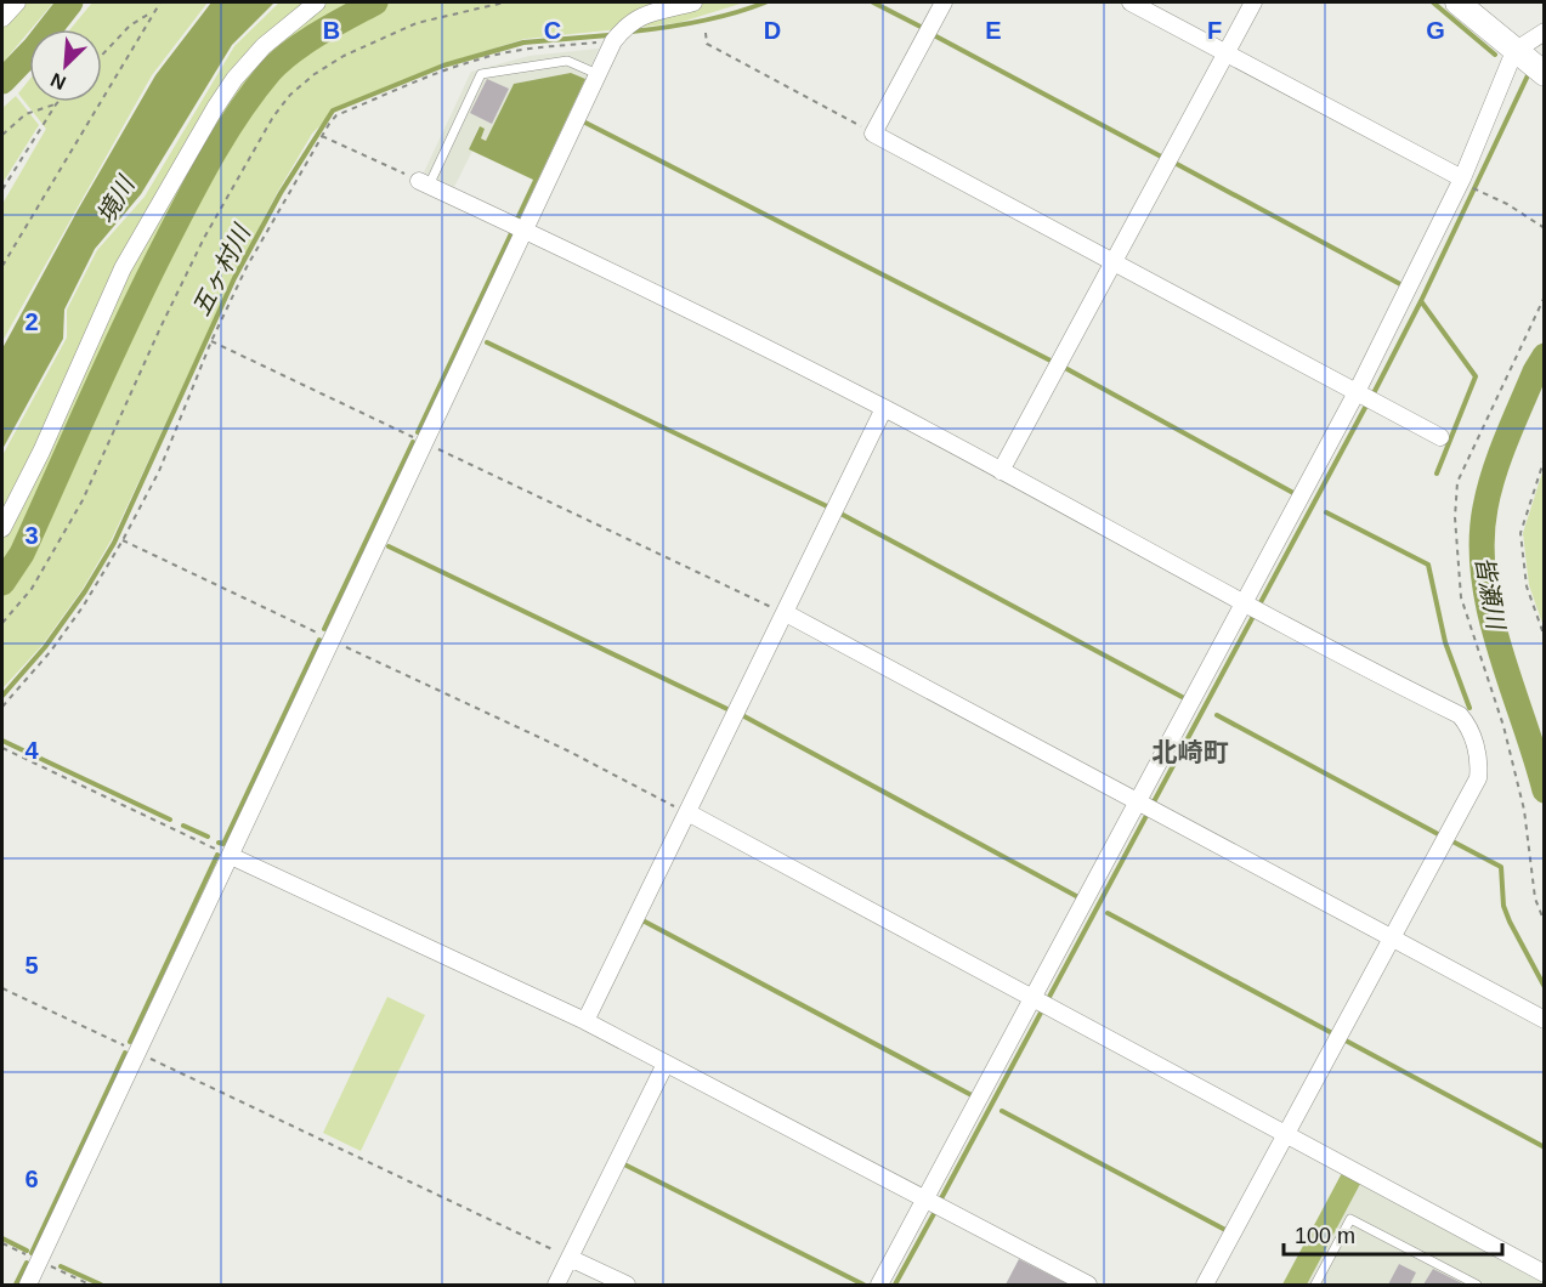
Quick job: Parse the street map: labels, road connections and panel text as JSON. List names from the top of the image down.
{
  "districts": ["北崎町"],
  "water": ["境川", "五ヶ村川", "皆瀬川"],
  "scale_bar": "100 m",
  "north": "bottom left",
  "grid": {
    "columns": [
      "B",
      "C",
      "D",
      "E",
      "F",
      "G"
    ],
    "rows": [
      "2",
      "3",
      "4",
      "5",
      "6"
    ]
  }
}
